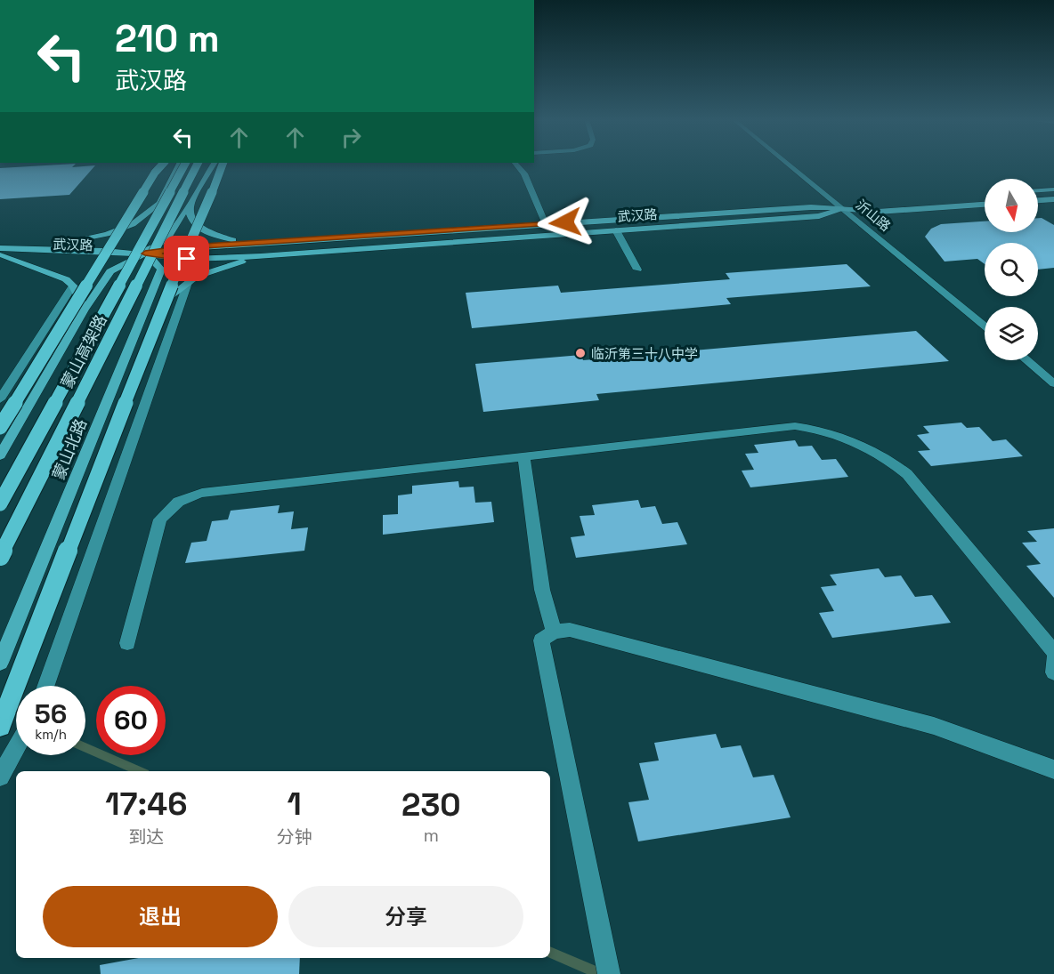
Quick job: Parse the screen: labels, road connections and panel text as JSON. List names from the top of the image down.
{
  "streets": {
    "highway": ["蒙山高架路"],
    "main road": ["武汉路", "蒙山北路"],
    "street": ["沂山路"]
  },
  "crossings": [
    ["武汉路", "沂山路"],
    ["武汉路", "蒙山北路"]
  ],
  "places": ["临沂第三十八中学"],
  "north": "bottom",
  "page": {
    "turn": ["210 m", "武汉路"],
    "speed": "56 km/h",
    "limit": "60",
    "eta": [
      "17:46",
      "到达",
      "1",
      "分钟",
      "230",
      "m"
    ],
    "buttons": ["退出", "分享"]
  }
}
